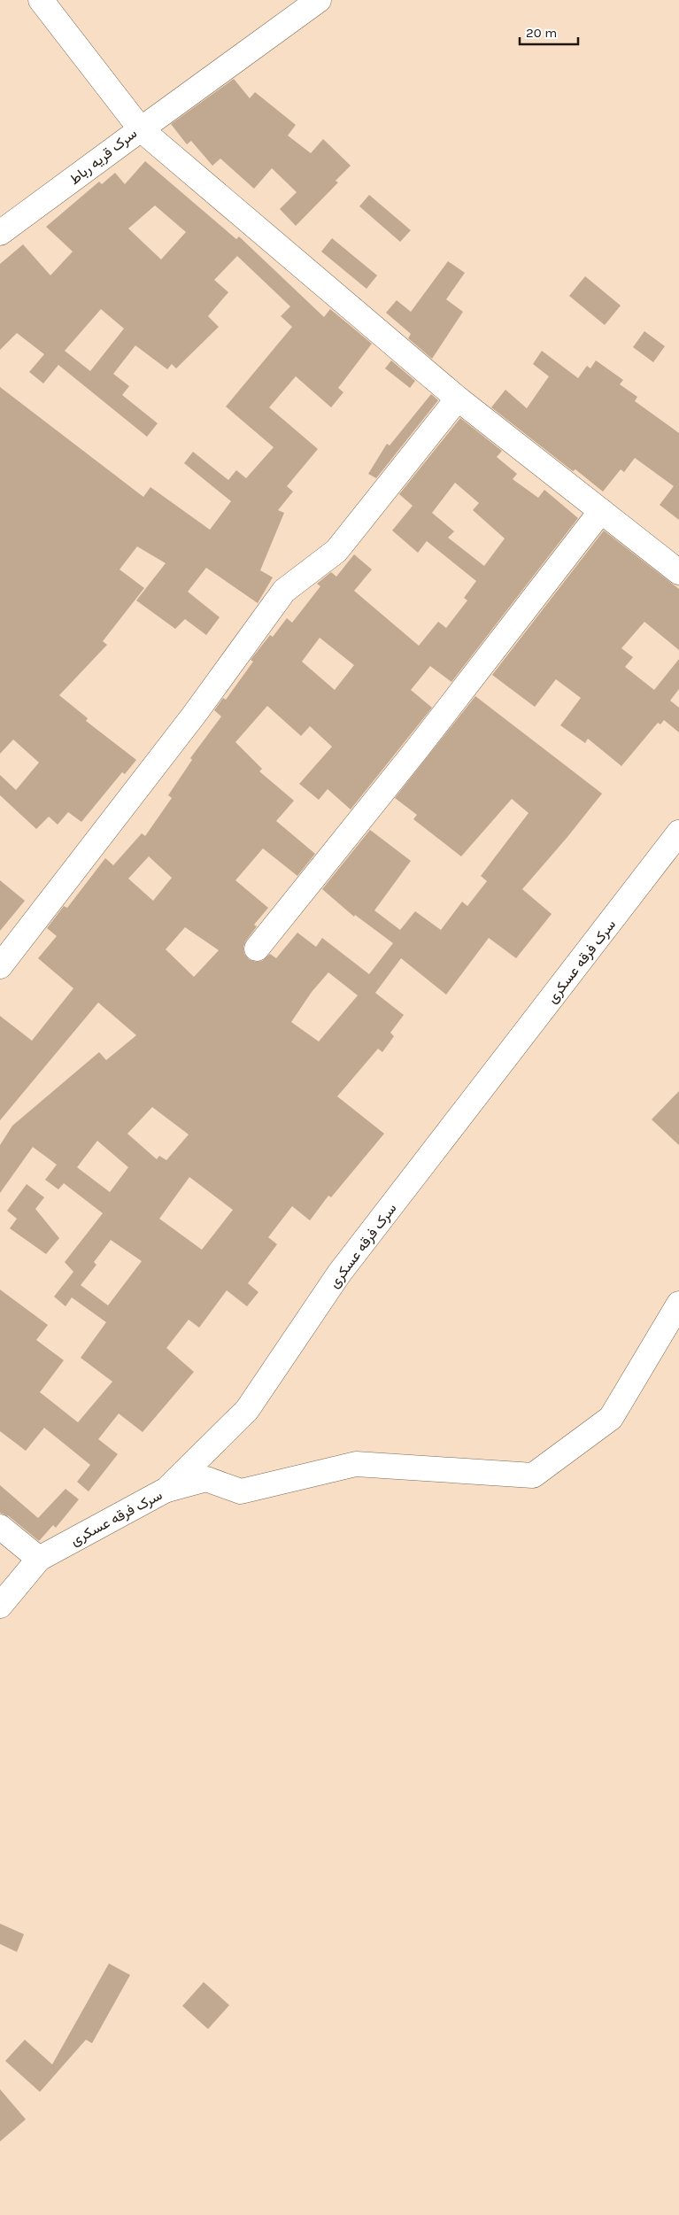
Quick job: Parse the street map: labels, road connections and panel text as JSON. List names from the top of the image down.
{
  "streets": {
    "street": ["سرک قریه رباط", "سرک فرقه عسکری"]
  },
  "scale_bar": "20 m"
}
